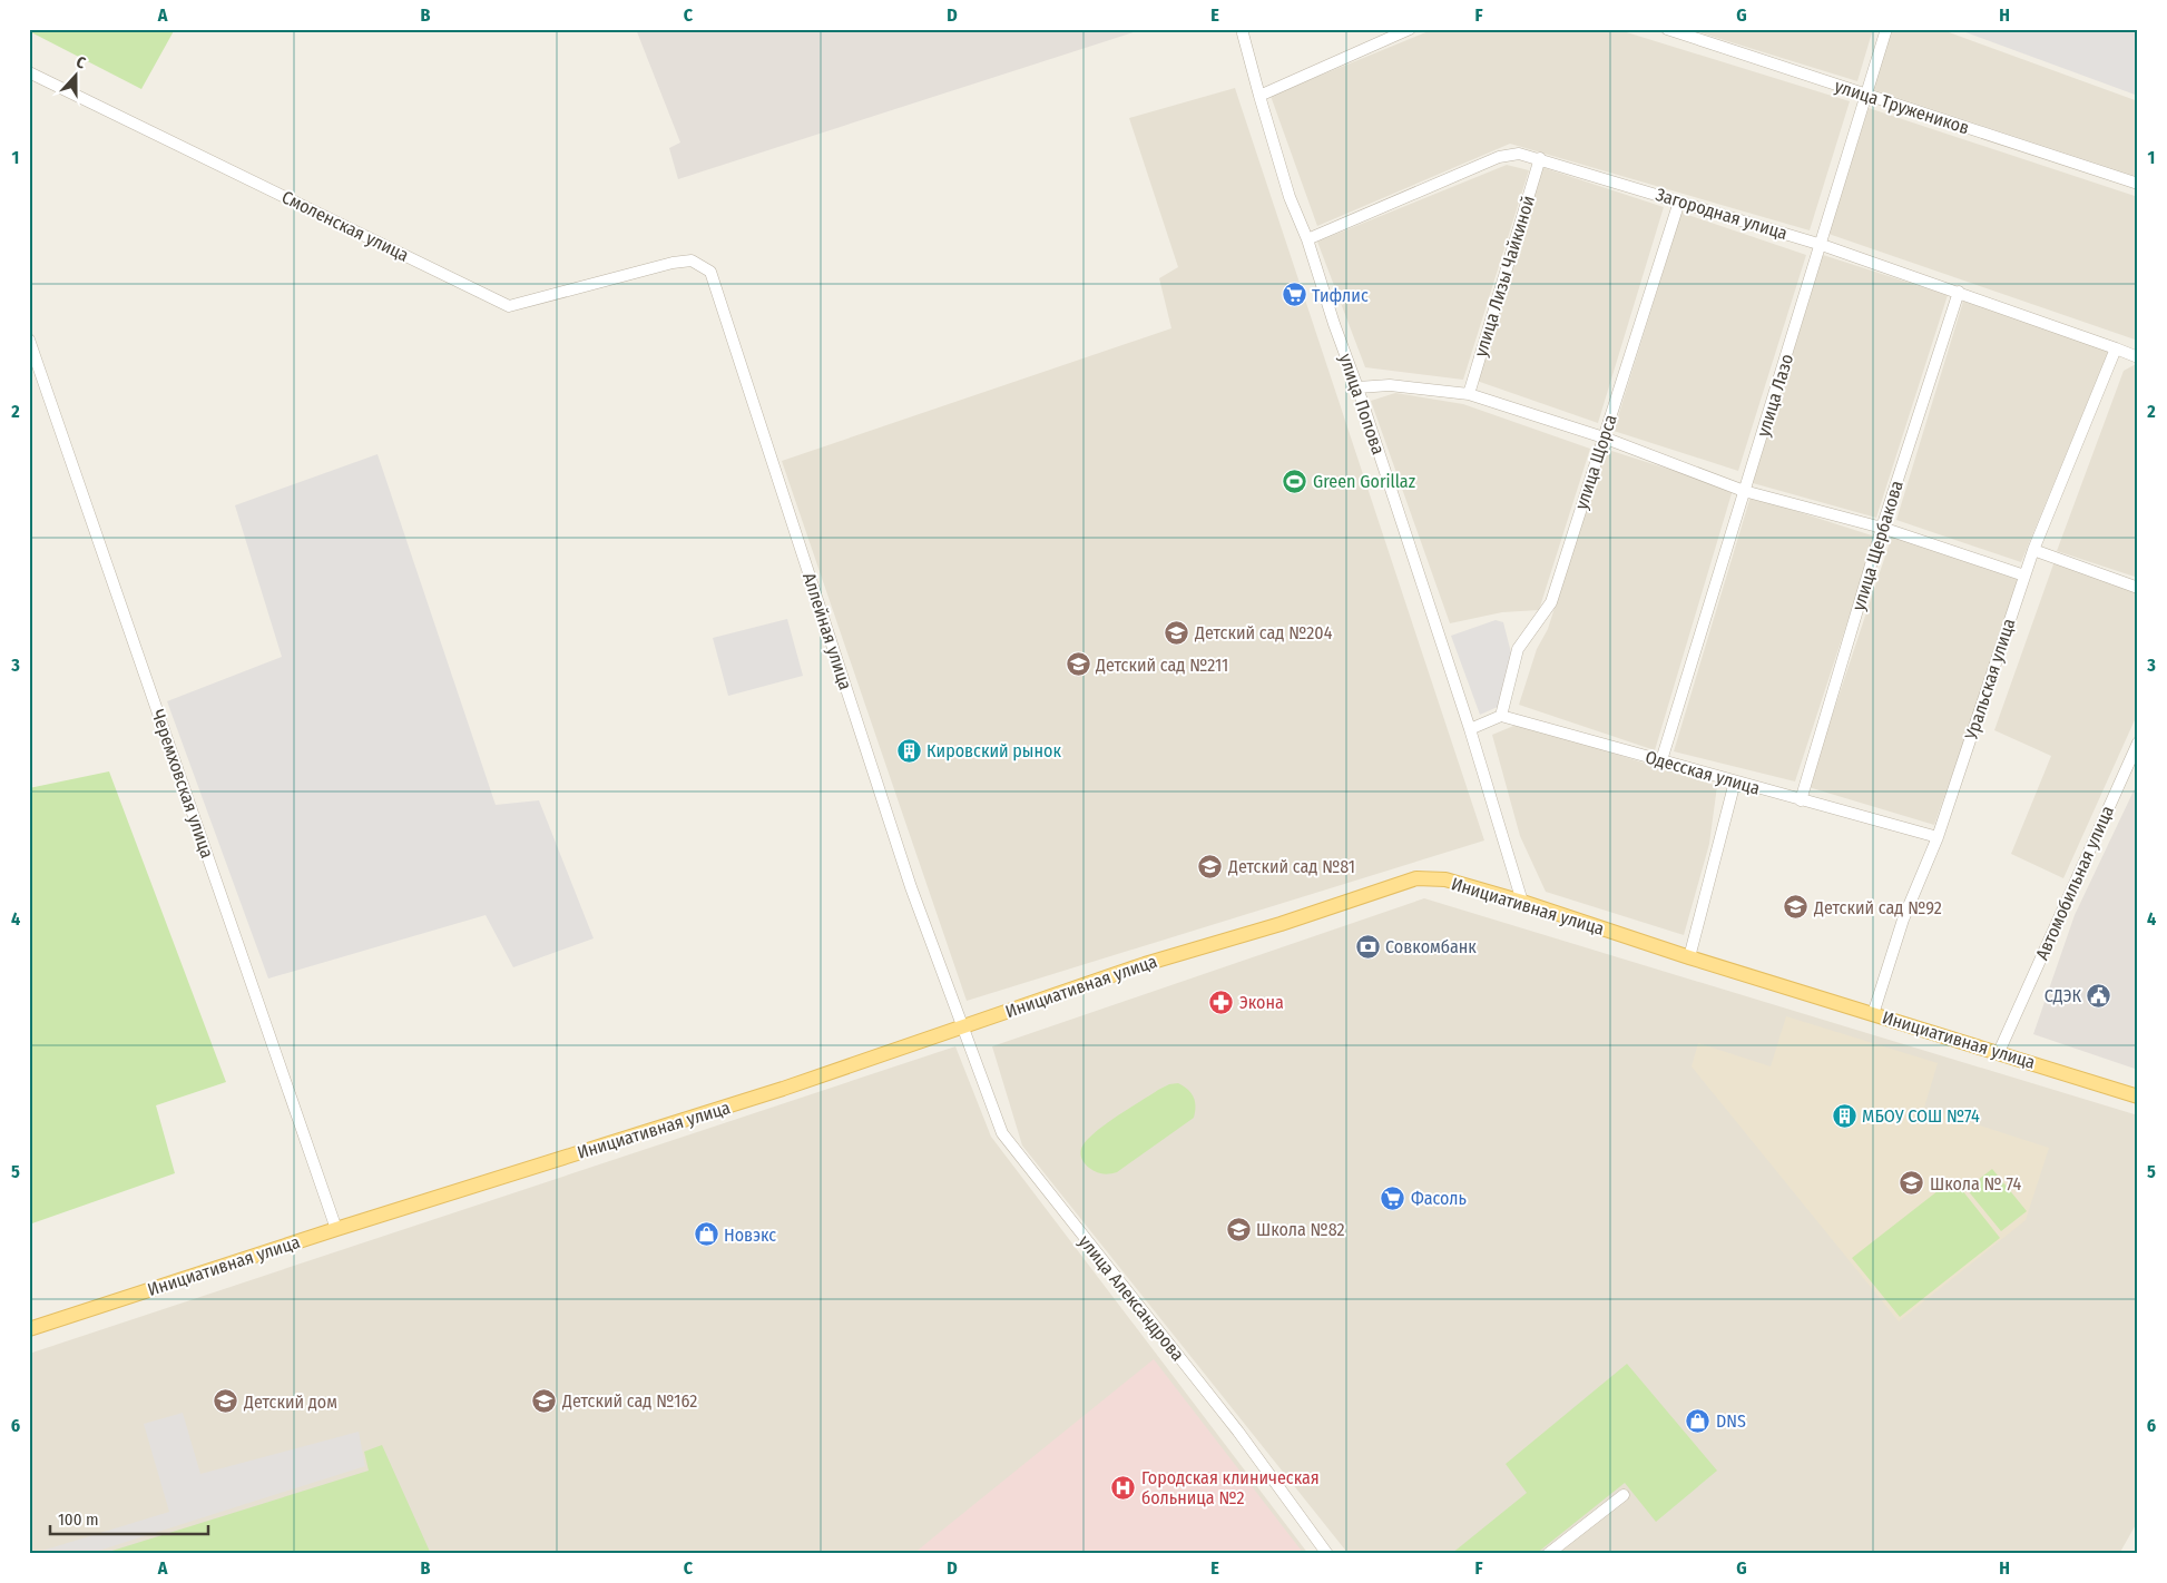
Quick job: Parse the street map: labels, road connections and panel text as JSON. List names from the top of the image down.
{
  "streets": {
    "main road": ["Инициативная улица"],
    "street": [
      "улица Тружеников",
      "Загородная улица",
      "Смоленская улица",
      "улица Лизы Чайкиной",
      "улица Лазо",
      "улица Попова",
      "улица Щорса",
      "улица Щербакова",
      "Аллейная улица",
      "Уральская улица",
      "Одесская улица",
      "Черемховская улица",
      "Автомобильная улица",
      "улица Александрова"
    ]
  },
  "crossings": [
    ["улица Тружеников", "улица Лазо"],
    ["Загородная улица", "улица Лизы Чайкиной"],
    ["Загородная улица", "улица Лазо"],
    ["Загородная улица", "улица Попова"],
    ["Загородная улица", "улица Щорса"],
    ["Загородная улица", "улица Щербакова"],
    ["Загородная улица", "Уральская улица"],
    ["Смоленская улица", "Аллейная улица"],
    ["улица Лазо", "Одесская улица"],
    ["улица Попова", "Инициативная улица"],
    ["улица Щорса", "Одесская улица"],
    ["улица Щербакова", "Одесская улица"],
    ["Аллейная улица", "Инициативная улица"],
    ["Аллейная улица", "улица Александрова"],
    ["Уральская улица", "Одесская улица"],
    ["Уральская улица", "Инициативная улица"],
    ["Черемховская улица", "Инициативная улица"],
    ["Автомобильная улица", "Инициативная улица"],
    ["Инициативная улица", "улица Александрова"]
  ],
  "places": {
    "supermarket": ["Тифлис", "Фасоль"],
    "sports": ["Green Gorillaz"],
    "school or university": [
      "Детский сад №204",
      "Детский сад №211",
      "Детский сад №81",
      "Детский сад №92",
      "Школа № 74",
      "Школа №82",
      "Детский сад №162",
      "Детский дом"
    ],
    "building": ["Кировский рынок", "МБОУ СОШ №74"],
    "bank": ["Совкомбанк"],
    "public building": ["СДЭК"],
    "pharmacy": ["Экона"],
    "shop": ["Новэкс", "DNS"],
    "hospital": ["Городская клиническая больница №2"]
  },
  "scale_bar": "100 m",
  "north": "top",
  "grid": {
    "columns": [
      "A",
      "B",
      "C",
      "D",
      "E",
      "F",
      "G",
      "H"
    ],
    "rows": [
      "1",
      "2",
      "3",
      "4",
      "5",
      "6"
    ]
  }
}
